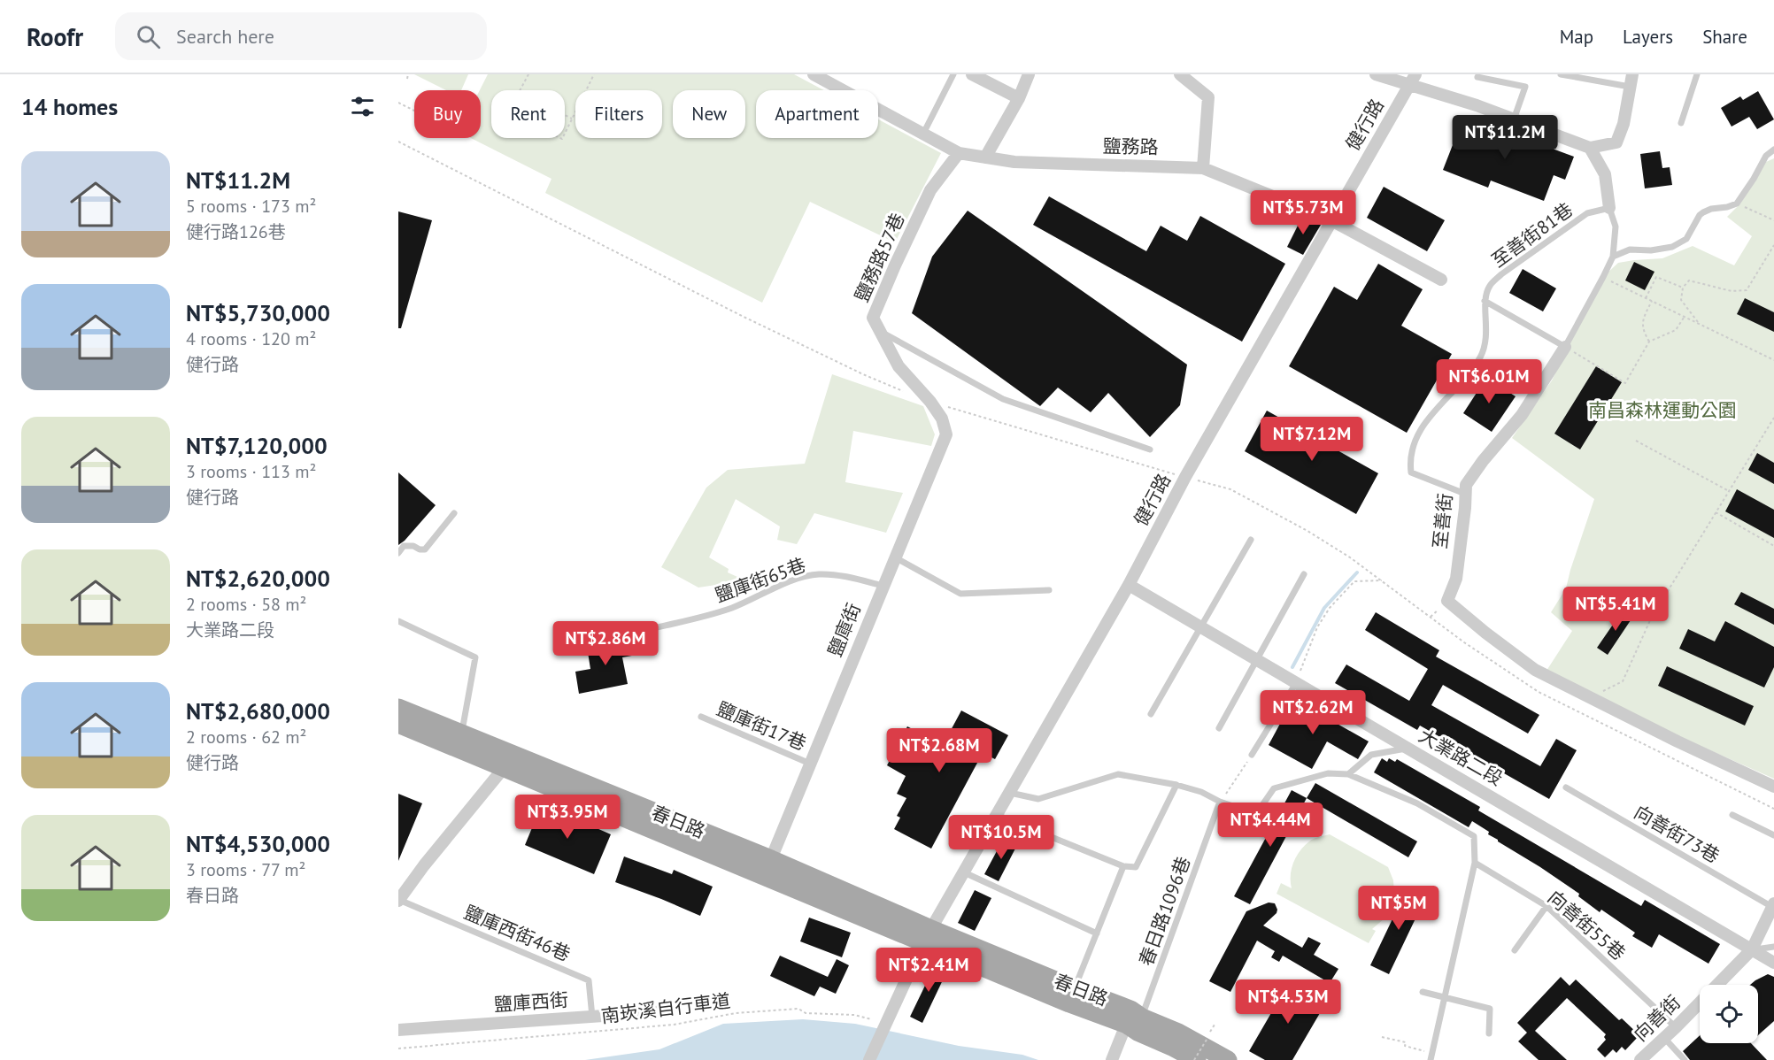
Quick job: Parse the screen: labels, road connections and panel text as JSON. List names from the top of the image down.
{
  "streets": {
    "main road": ["春日路"],
    "street": [
      "健行路",
      "鹽務路",
      "鹽務路57巷",
      "至善街",
      "鹽庫街",
      "大業路二段",
      "鹽庫西街",
      "向善街"
    ],
    "lane": [
      "至善街81巷",
      "鹽庫街65巷",
      "鹽庫街17巷",
      "向善街73巷",
      "春日路1096巷",
      "向善街55巷",
      "鹽庫西街46巷"
    ],
    "path": ["南崁溪自行車道"]
  },
  "crossings": [
    ["健行路", "鹽務路"],
    ["健行路", "大業路二段"],
    ["健行路", "春日路"],
    ["鹽務路", "鹽務路57巷"],
    ["至善街81巷", "至善街"],
    ["鹽務路57巷", "鹽庫街"],
    ["鹽庫街65巷", "鹽庫街"],
    ["鹽庫街", "鹽庫街17巷"],
    ["鹽庫街", "春日路"],
    ["大業路二段", "向善街"],
    ["春日路", "春日路1096巷"],
    ["向善街73巷", "向善街"],
    ["向善街55巷", "向善街"],
    ["鹽庫西街46巷", "鹽庫西街"]
  ],
  "parks": ["南昌森林運動公園"],
  "page": {
    "header": "Roofr",
    "search": "Search here",
    "nav": ["Map", "Layers", "Share"],
    "heading": "14 homes",
    "chip": [
      "Buy",
      "Rent",
      "Filters",
      "New",
      "Apartment"
    ],
    "price": [
      "NT$11.2M",
      "NT$5.73M",
      "NT$6.01M",
      "NT$7.12M",
      "NT$5.41M",
      "NT$2.86M",
      "NT$2.62M",
      "NT$2.68M",
      "NT$3.95M",
      "NT$4.44M",
      "NT$10.5M",
      "NT$5M",
      "NT$2.41M",
      "NT$4.53M"
    ],
    "list": [
      {
        "name": "NT$11.2M",
        "note": "5 rooms · 173 m² · 健行路126巷"
      },
      {
        "name": "NT$5,730,000",
        "note": "4 rooms · 120 m² · 健行路"
      },
      {
        "name": "NT$7,120,000",
        "note": "3 rooms · 113 m² · 健行路"
      },
      {
        "name": "NT$2,620,000",
        "note": "2 rooms · 58 m² · 大業路二段"
      },
      {
        "name": "NT$2,680,000",
        "note": "2 rooms · 62 m² · 健行路"
      },
      {
        "name": "NT$4,530,000",
        "note": "3 rooms · 77 m² · 春日路"
      }
    ]
  }
}
